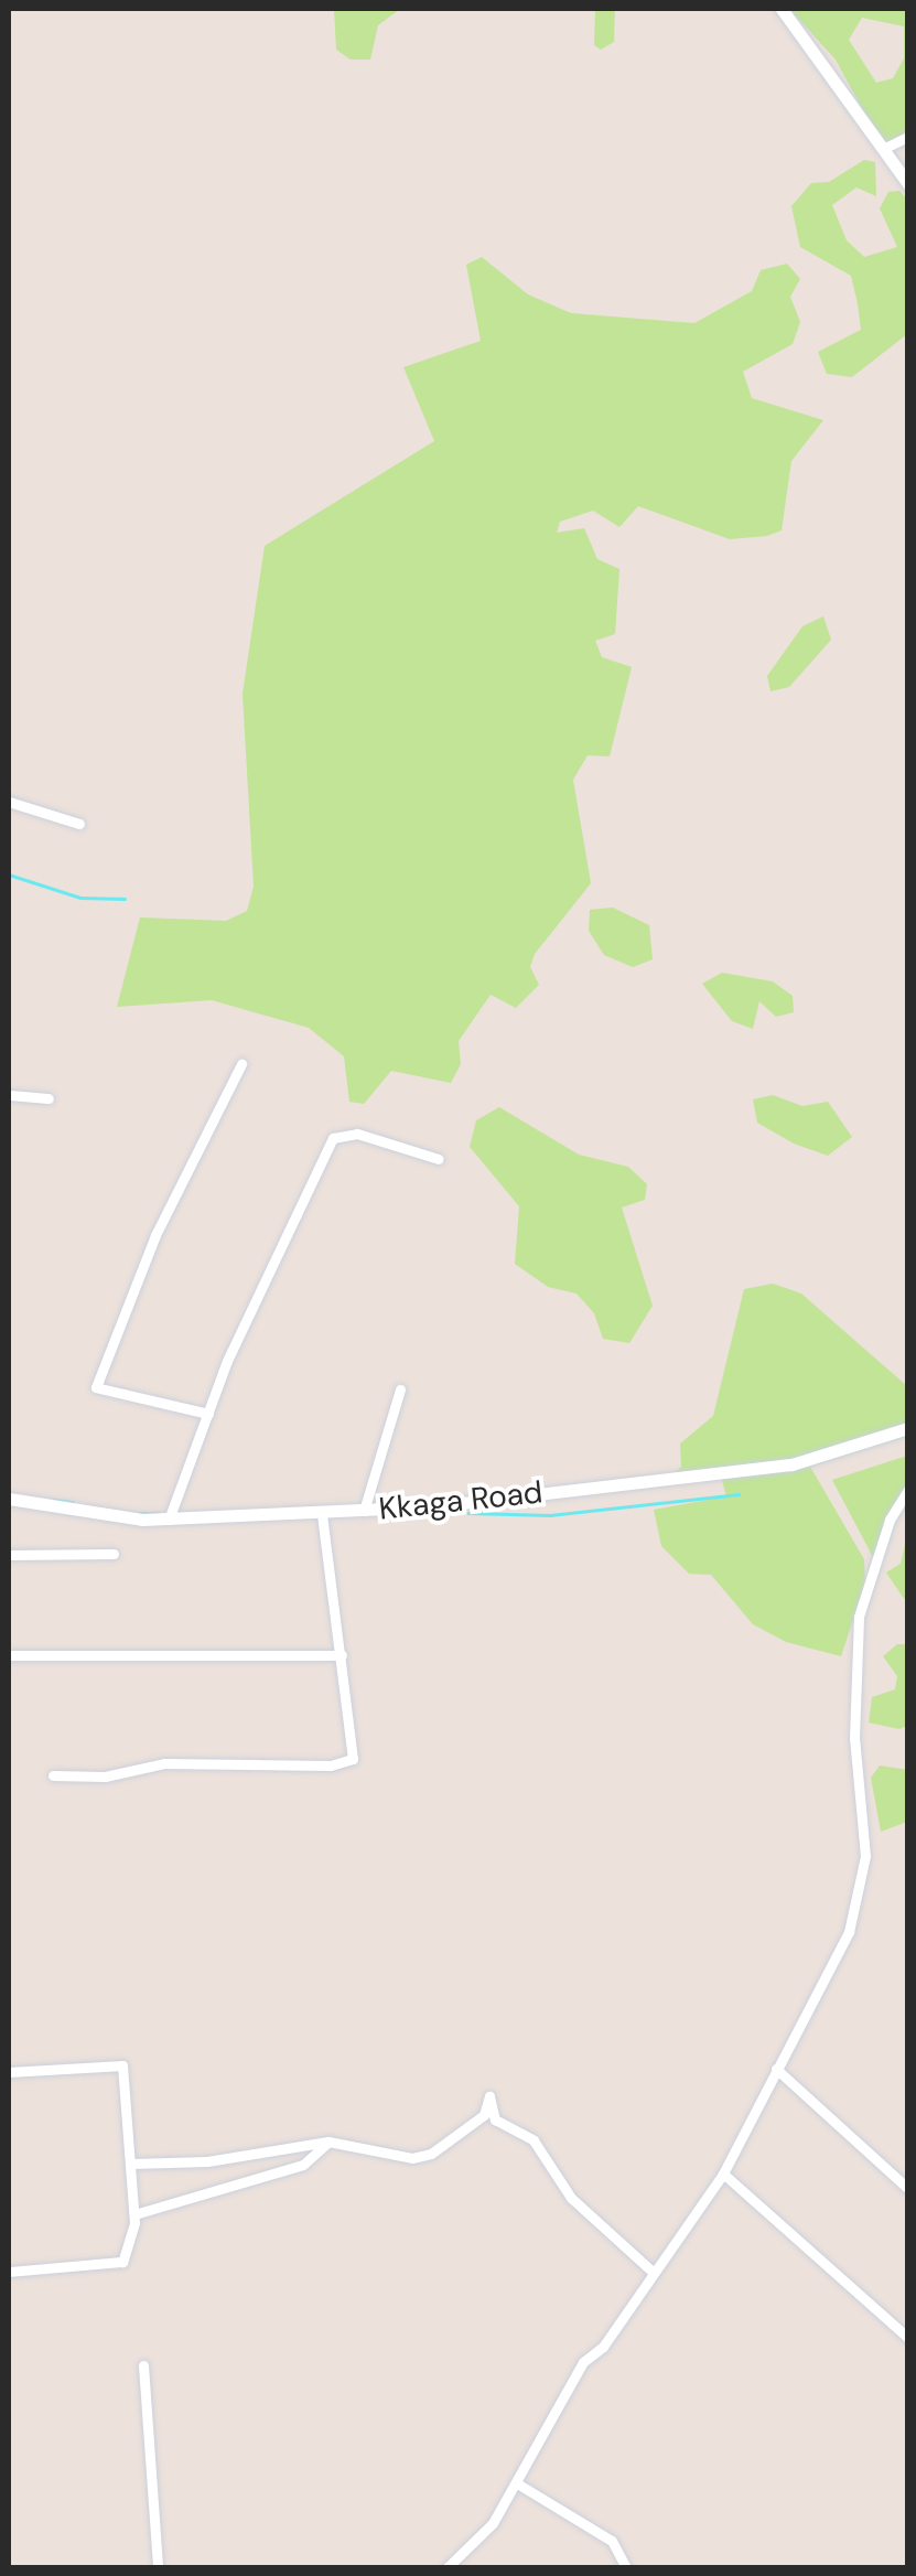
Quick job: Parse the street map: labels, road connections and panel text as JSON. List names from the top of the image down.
{
  "streets": {
    "street": ["Kkaga Road"]
  }
}
